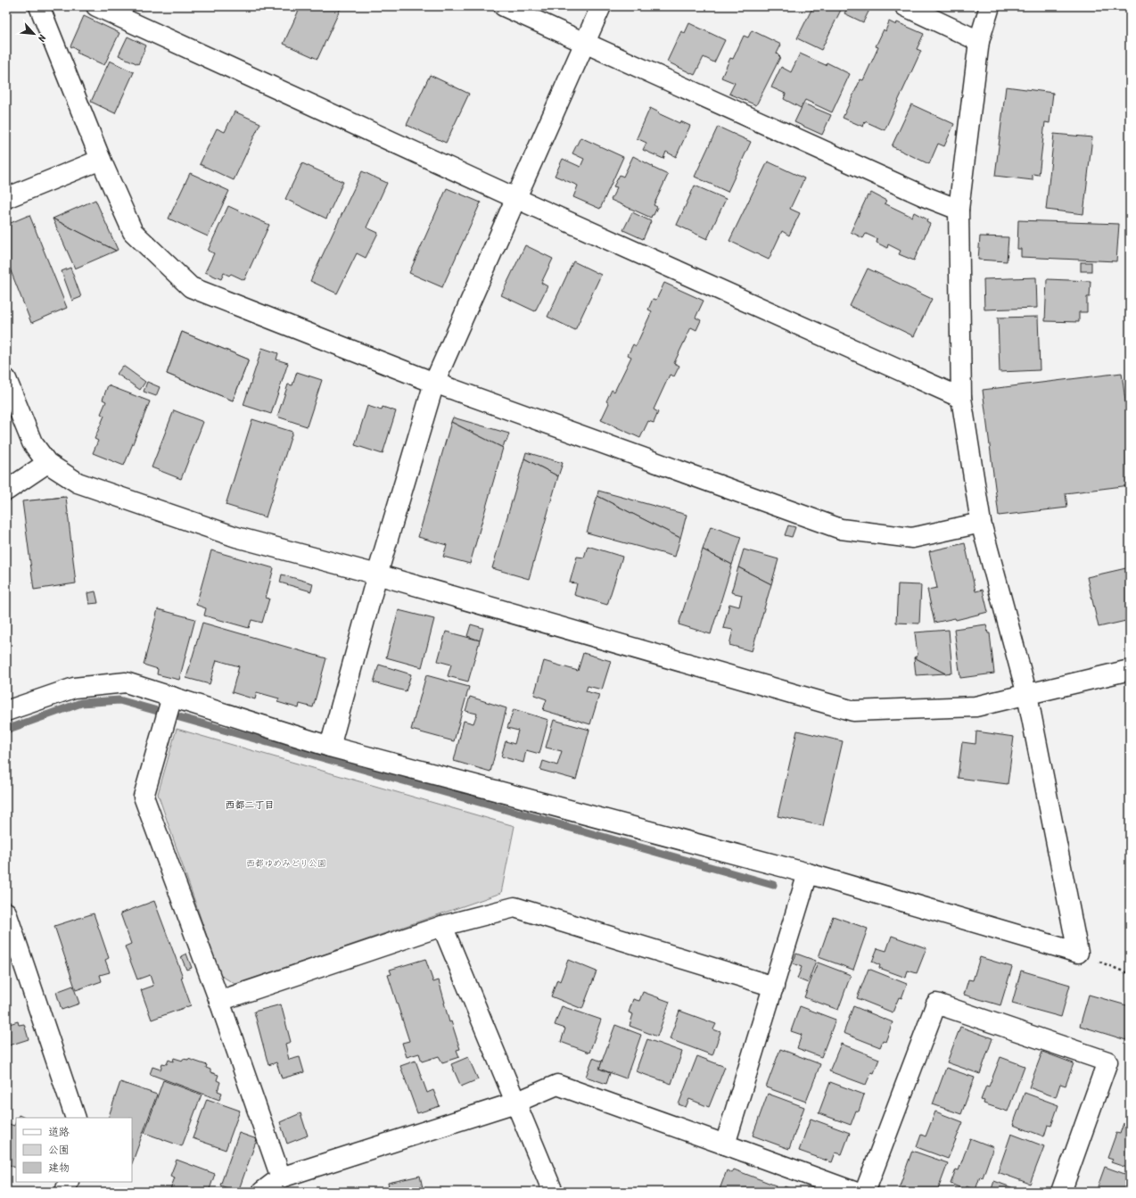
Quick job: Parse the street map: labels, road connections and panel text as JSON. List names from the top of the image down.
{
  "districts": ["西都二丁目"],
  "parks": ["西都ゆめみどり公園"],
  "legend": ["道路", "公園", "建物"],
  "north": "bottom right"
}
